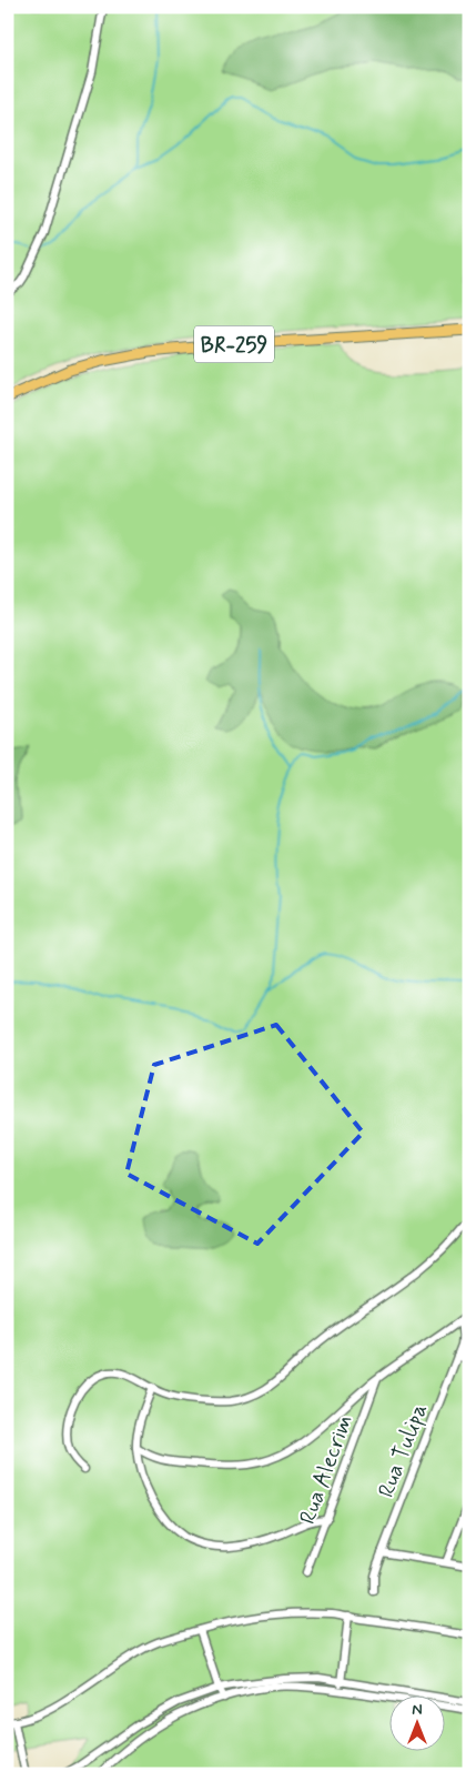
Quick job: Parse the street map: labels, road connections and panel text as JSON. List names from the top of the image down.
{
  "streets": {
    "highway": ["BR-259"],
    "street": ["Rua Tulipa", "Rua Alecrim"]
  },
  "north": "top"
}
